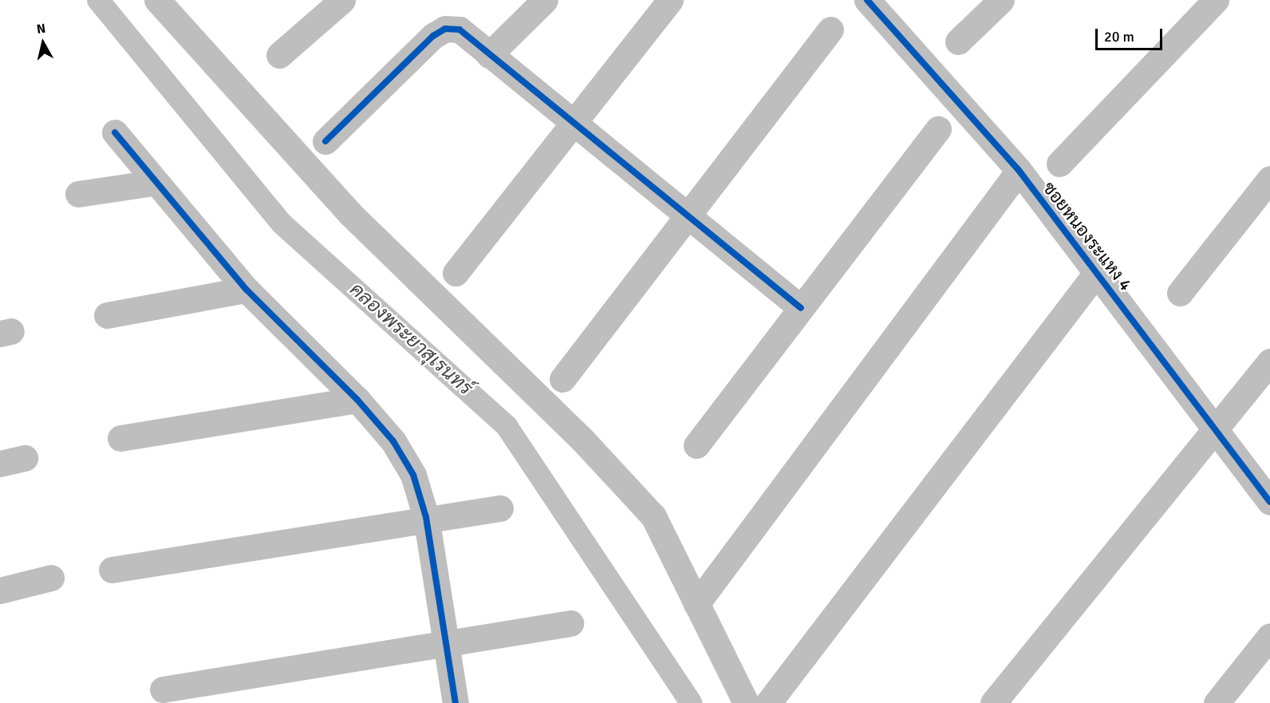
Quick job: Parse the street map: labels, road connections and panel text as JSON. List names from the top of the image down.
{
  "streets": {
    "street": ["ซอยหนองระแหง 4"]
  },
  "water": ["คลองพระยาสุเรนทร์"],
  "scale_bar": "20 m",
  "north": "top"
}
